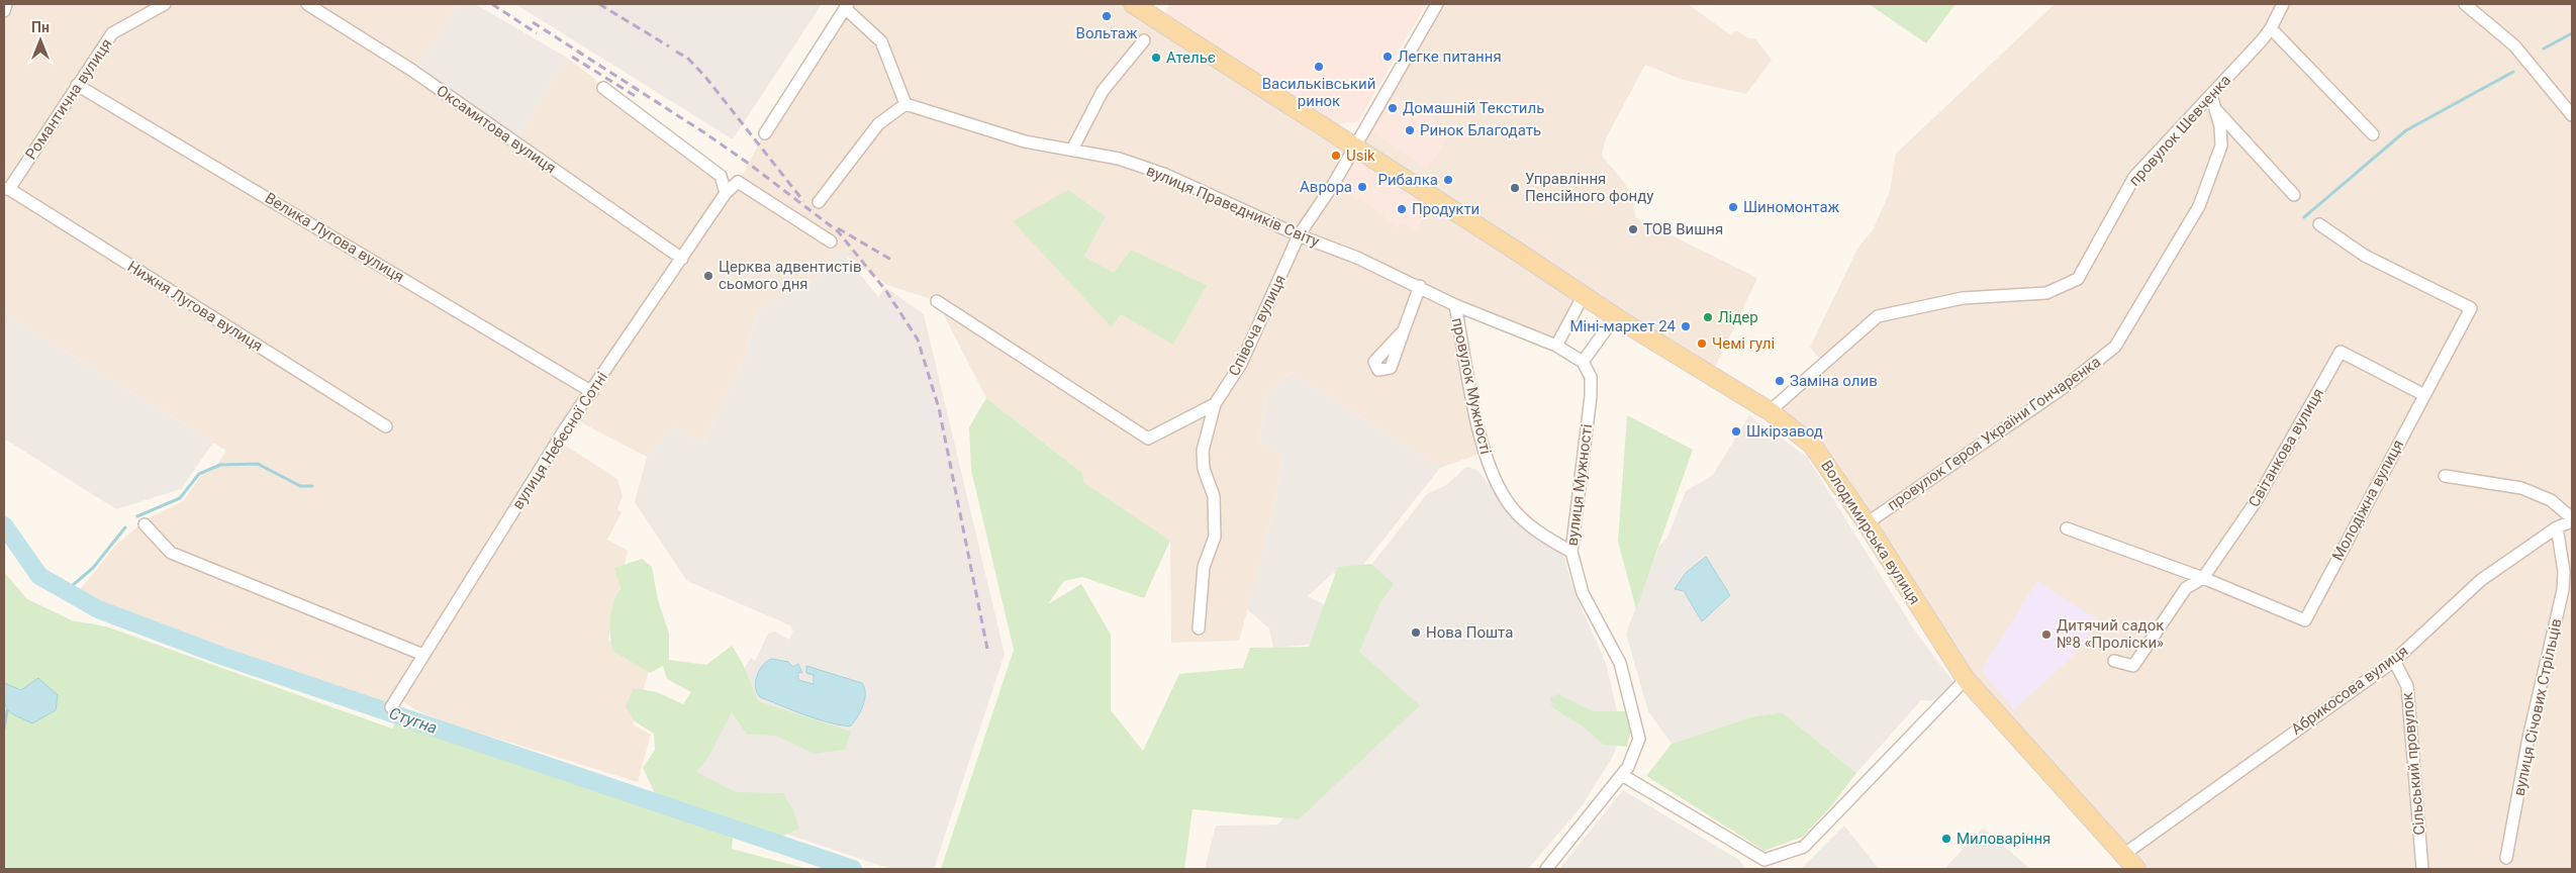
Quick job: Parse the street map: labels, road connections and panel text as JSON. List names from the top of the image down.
{
  "streets": {
    "main road": ["Володимирська вулиця"],
    "street": [
      "Романтична вулиця",
      "Оксамитова вулиця",
      "провулок Шевченка",
      "вулиця Праведників Світу",
      "Велика Лугова вулиця",
      "Нижня Лугова вулиця",
      "Співоча вулиця",
      "провулок Мужності",
      "провулок Героя України Гончаренка",
      "вулиця Небесної Сотні",
      "Світанкова вулиця",
      "вулиця Мужності",
      "Молодіжна вулиця",
      "Абрикосова вулиця",
      "вулиця Січових Стрільців",
      "Сільський провулок"
    ]
  },
  "crossings": [
    ["Романтична вулиця", "Велика Лугова вулиця"],
    ["Романтична вулиця", "Нижня Лугова вулиця"],
    ["Оксамитова вулиця", "вулиця Небесної Сотні"],
    ["провулок Шевченка", "провулок Героя України Гончаренка"],
    ["провулок Шевченка", "Володимирська вулиця"],
    ["вулиця Праведників Світу", "Співоча вулиця"],
    ["вулиця Праведників Світу", "провулок Мужності"],
    ["вулиця Праведників Світу", "вулиця Мужності"],
    ["Велика Лугова вулиця", "вулиця Небесної Сотні"],
    ["Співоча вулиця", "Володимирська вулиця"],
    ["провулок Мужності", "вулиця Мужності"],
    ["провулок Героя України Гончаренка", "Володимирська вулиця"],
    ["Світанкова вулиця", "Молодіжна вулиця"],
    ["Володимирська вулиця", "Абрикосова вулиця"],
    ["Абрикосова вулиця", "вулиця Січових Стрільців"],
    ["Абрикосова вулиця", "Сільський провулок"]
  ],
  "water": ["Стугна"],
  "places": [
    "Вольтаж",
    "Легке питання",
    "Ательє",
    "Васильківський ринок",
    "Домашній Текстиль",
    "Ринок Благодать",
    "Usik",
    "Рибалка",
    "Аврора",
    "Управління Пенсійного фонду",
    "Шиномонтаж",
    "Продукти",
    "ТОВ Вишня",
    "Церква адвентистів сьомого дня",
    "Лідер",
    "Міні-маркет 24",
    "Чемі гулі",
    "Заміна олив",
    "Шкірзавод",
    "Нова Пошта",
    "Дитячий садок №8 «Проліски»",
    "Миловаріння"
  ],
  "north": "top"
}
